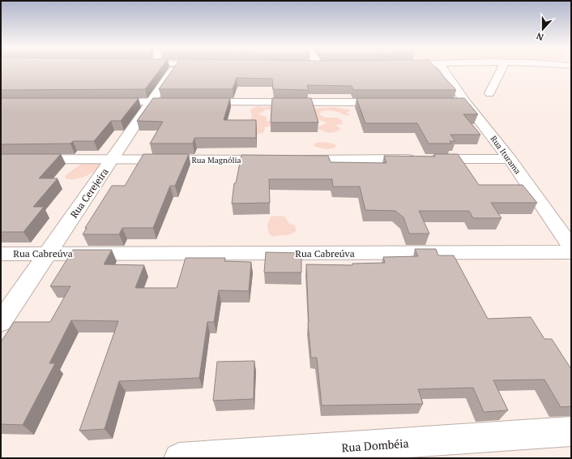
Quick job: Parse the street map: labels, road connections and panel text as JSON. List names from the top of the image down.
{
  "streets": {
    "street": [
      "Rua Iturama",
      "Rua Magnólia",
      "Rua Cerejeira",
      "Rua Cabreúva",
      "Rua Dombéia"
    ]
  },
  "crossings": [
    ["Rua Iturama", "Rua Magnólia"],
    ["Rua Magnólia", "Rua Cerejeira"],
    ["Rua Cerejeira", "Rua Cabreúva"]
  ],
  "north": "bottom"
}
